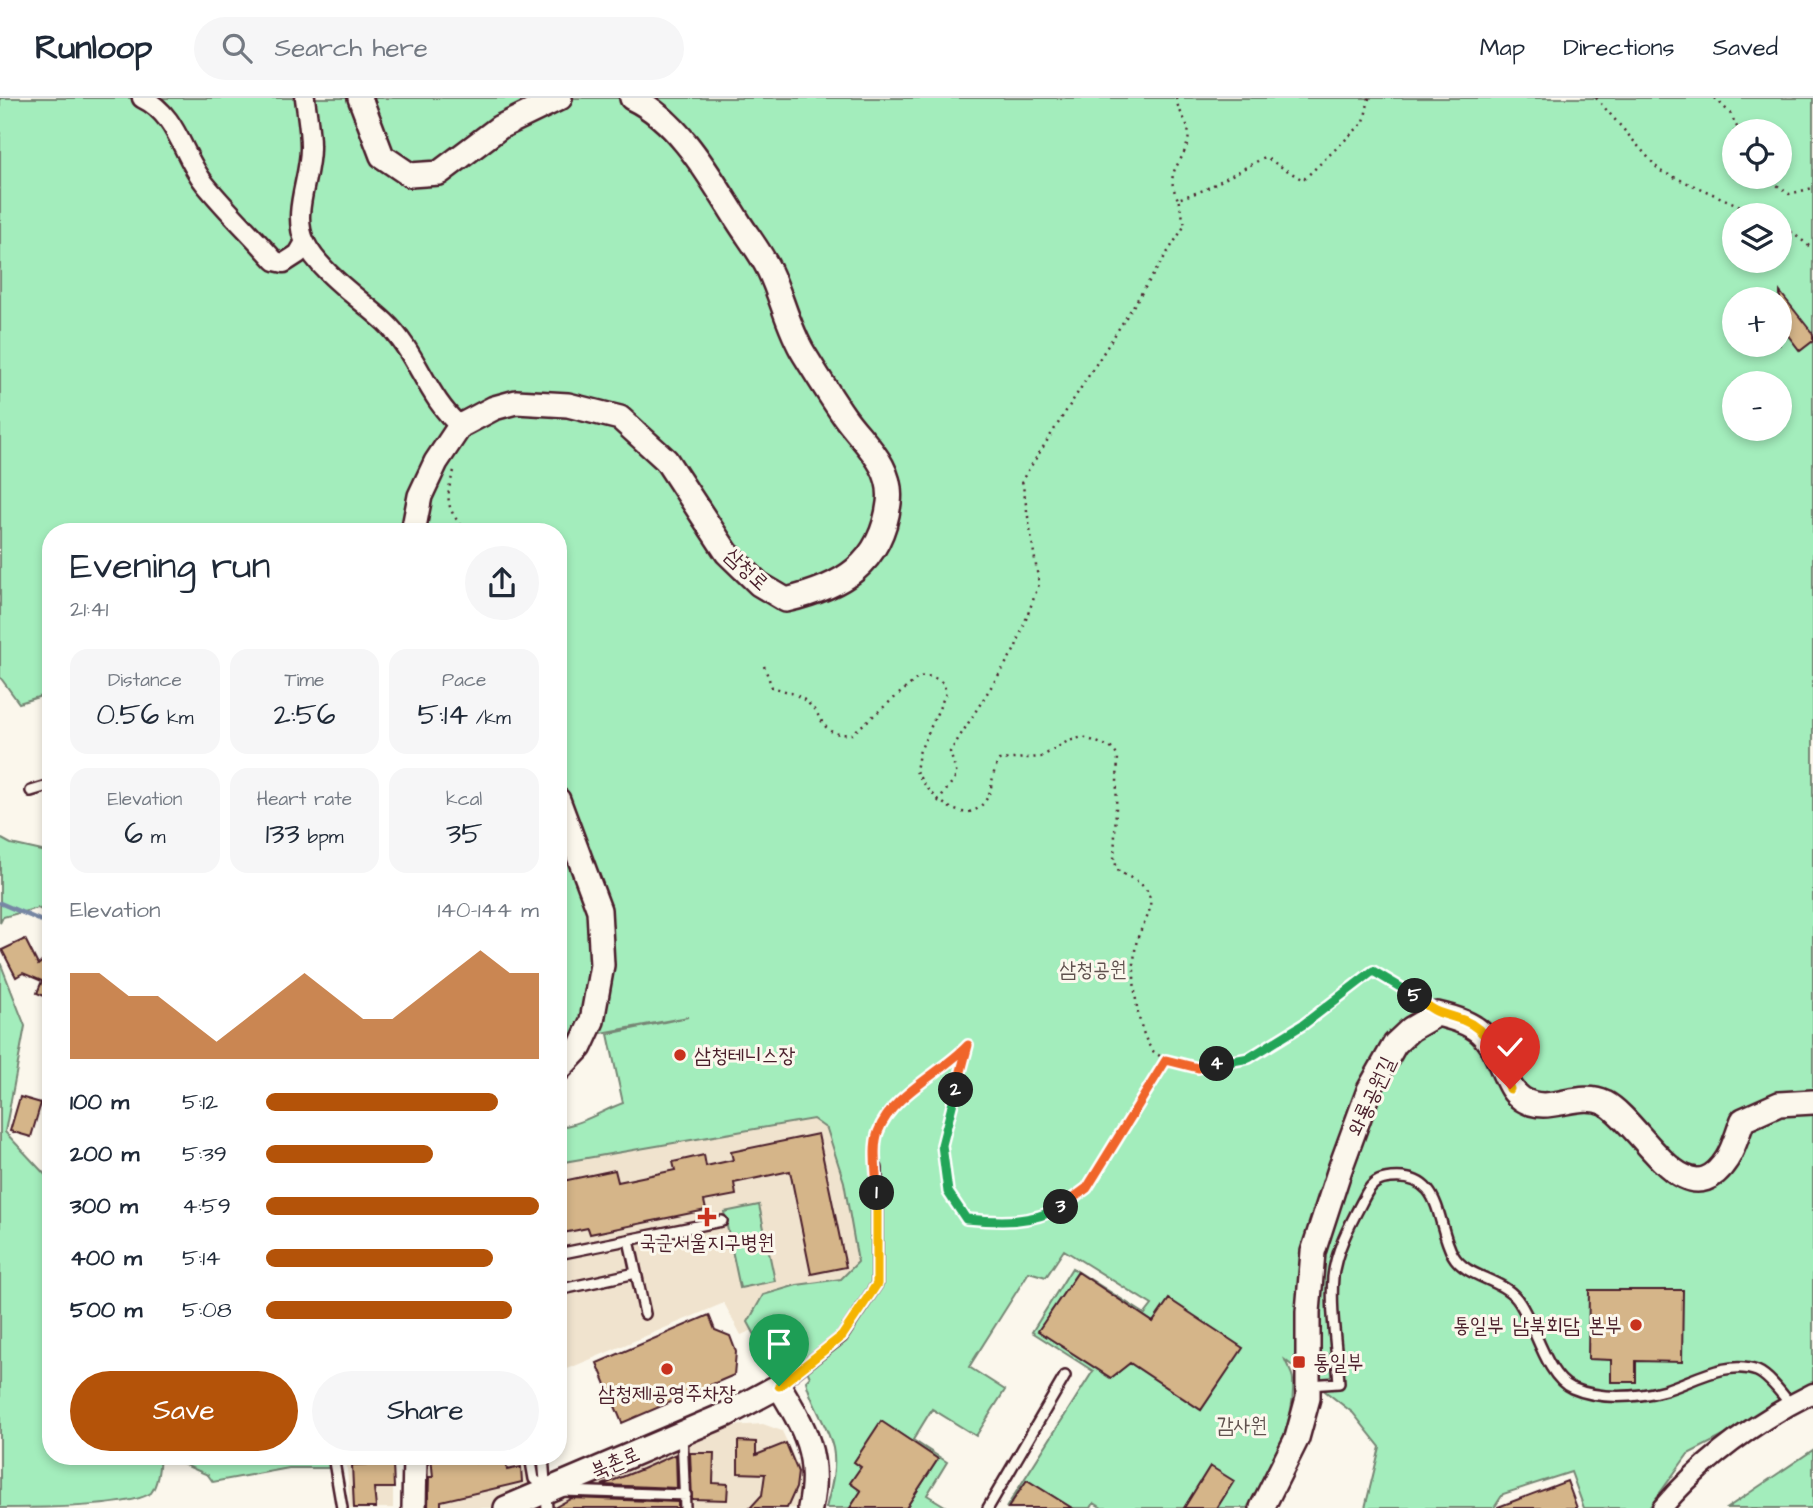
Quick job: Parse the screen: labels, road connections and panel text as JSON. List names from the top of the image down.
{
  "streets": {
    "street": ["삼청로", "와룡공원길", "북촌로"]
  },
  "parks": ["삼청공원", "감사원"],
  "places": {
    "other": ["삼청테니스장", "통일부 남북회담 본부", "삼청제1공영주차장"],
    "health": ["국군서울지구병원"],
    "transit": ["통일부"]
  },
  "page": {
    "header": "Runloop",
    "search": "Search here",
    "nav": ["Map", "Directions", "Saved"],
    "map_buttons": ["+", "−"],
    "heading": ["Evening run", "21:41"],
    "stats": [
      ["Distance", "0.56 km"],
      ["Time", "2:56"],
      ["Pace", "5:14 /km"],
      ["Elevation", "6 m"],
      ["Heart rate", "133 bpm"],
      ["kcal", "35"]
    ],
    "chart": ["Elevation", "140–144 m"],
    "pins": [
      "5",
      "4",
      "2",
      "1",
      "3"
    ],
    "list": [
      {
        "name": "100 m",
        "note": "5:12"
      },
      {
        "name": "200 m",
        "note": "5:39"
      },
      {
        "name": "300 m",
        "note": "4:59"
      },
      {
        "name": "400 m",
        "note": "5:14"
      },
      {
        "name": "500 m",
        "note": "5:08"
      }
    ],
    "buttons": ["Save", "Share"]
  }
}
